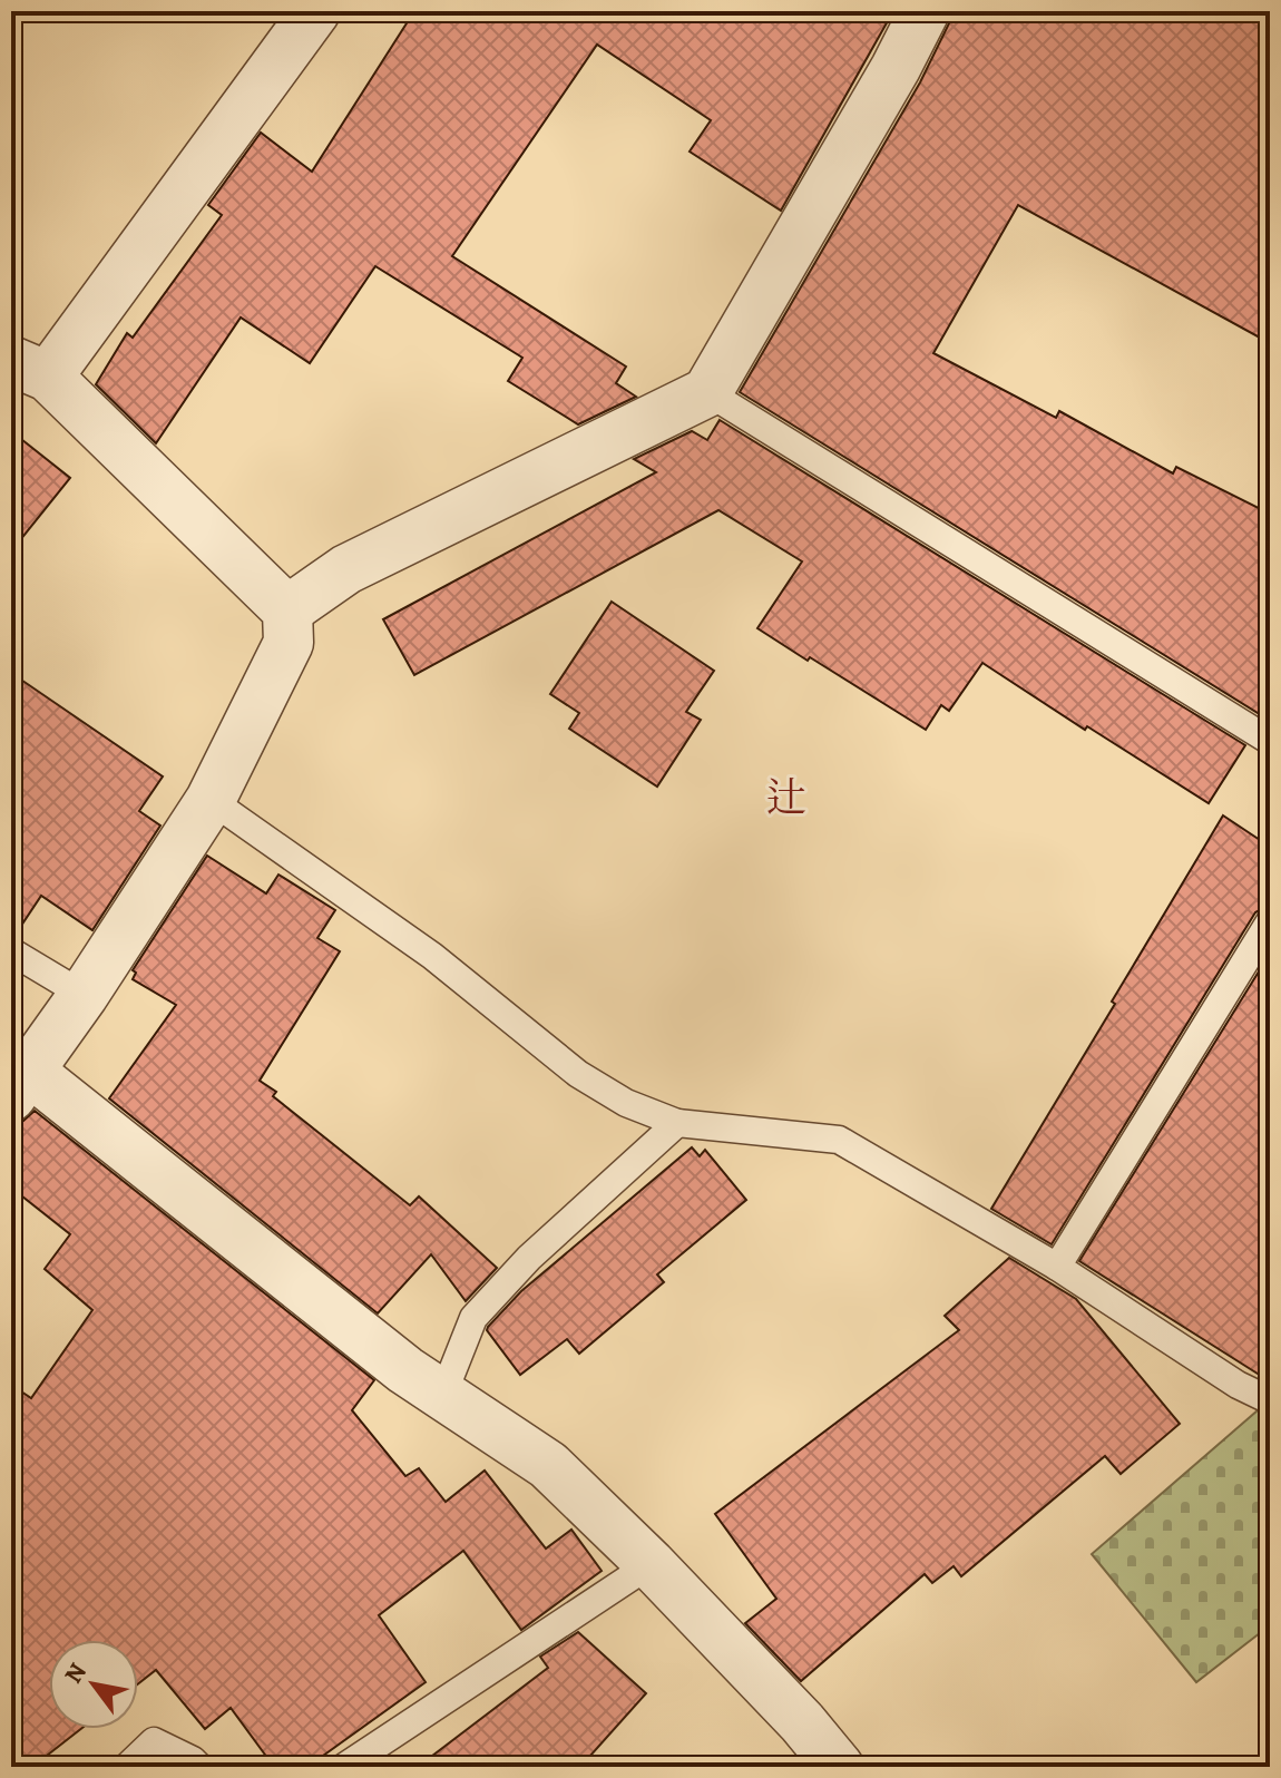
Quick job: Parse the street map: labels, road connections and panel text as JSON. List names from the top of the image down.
{
  "districts": ["辻"],
  "north": "top left"
}
